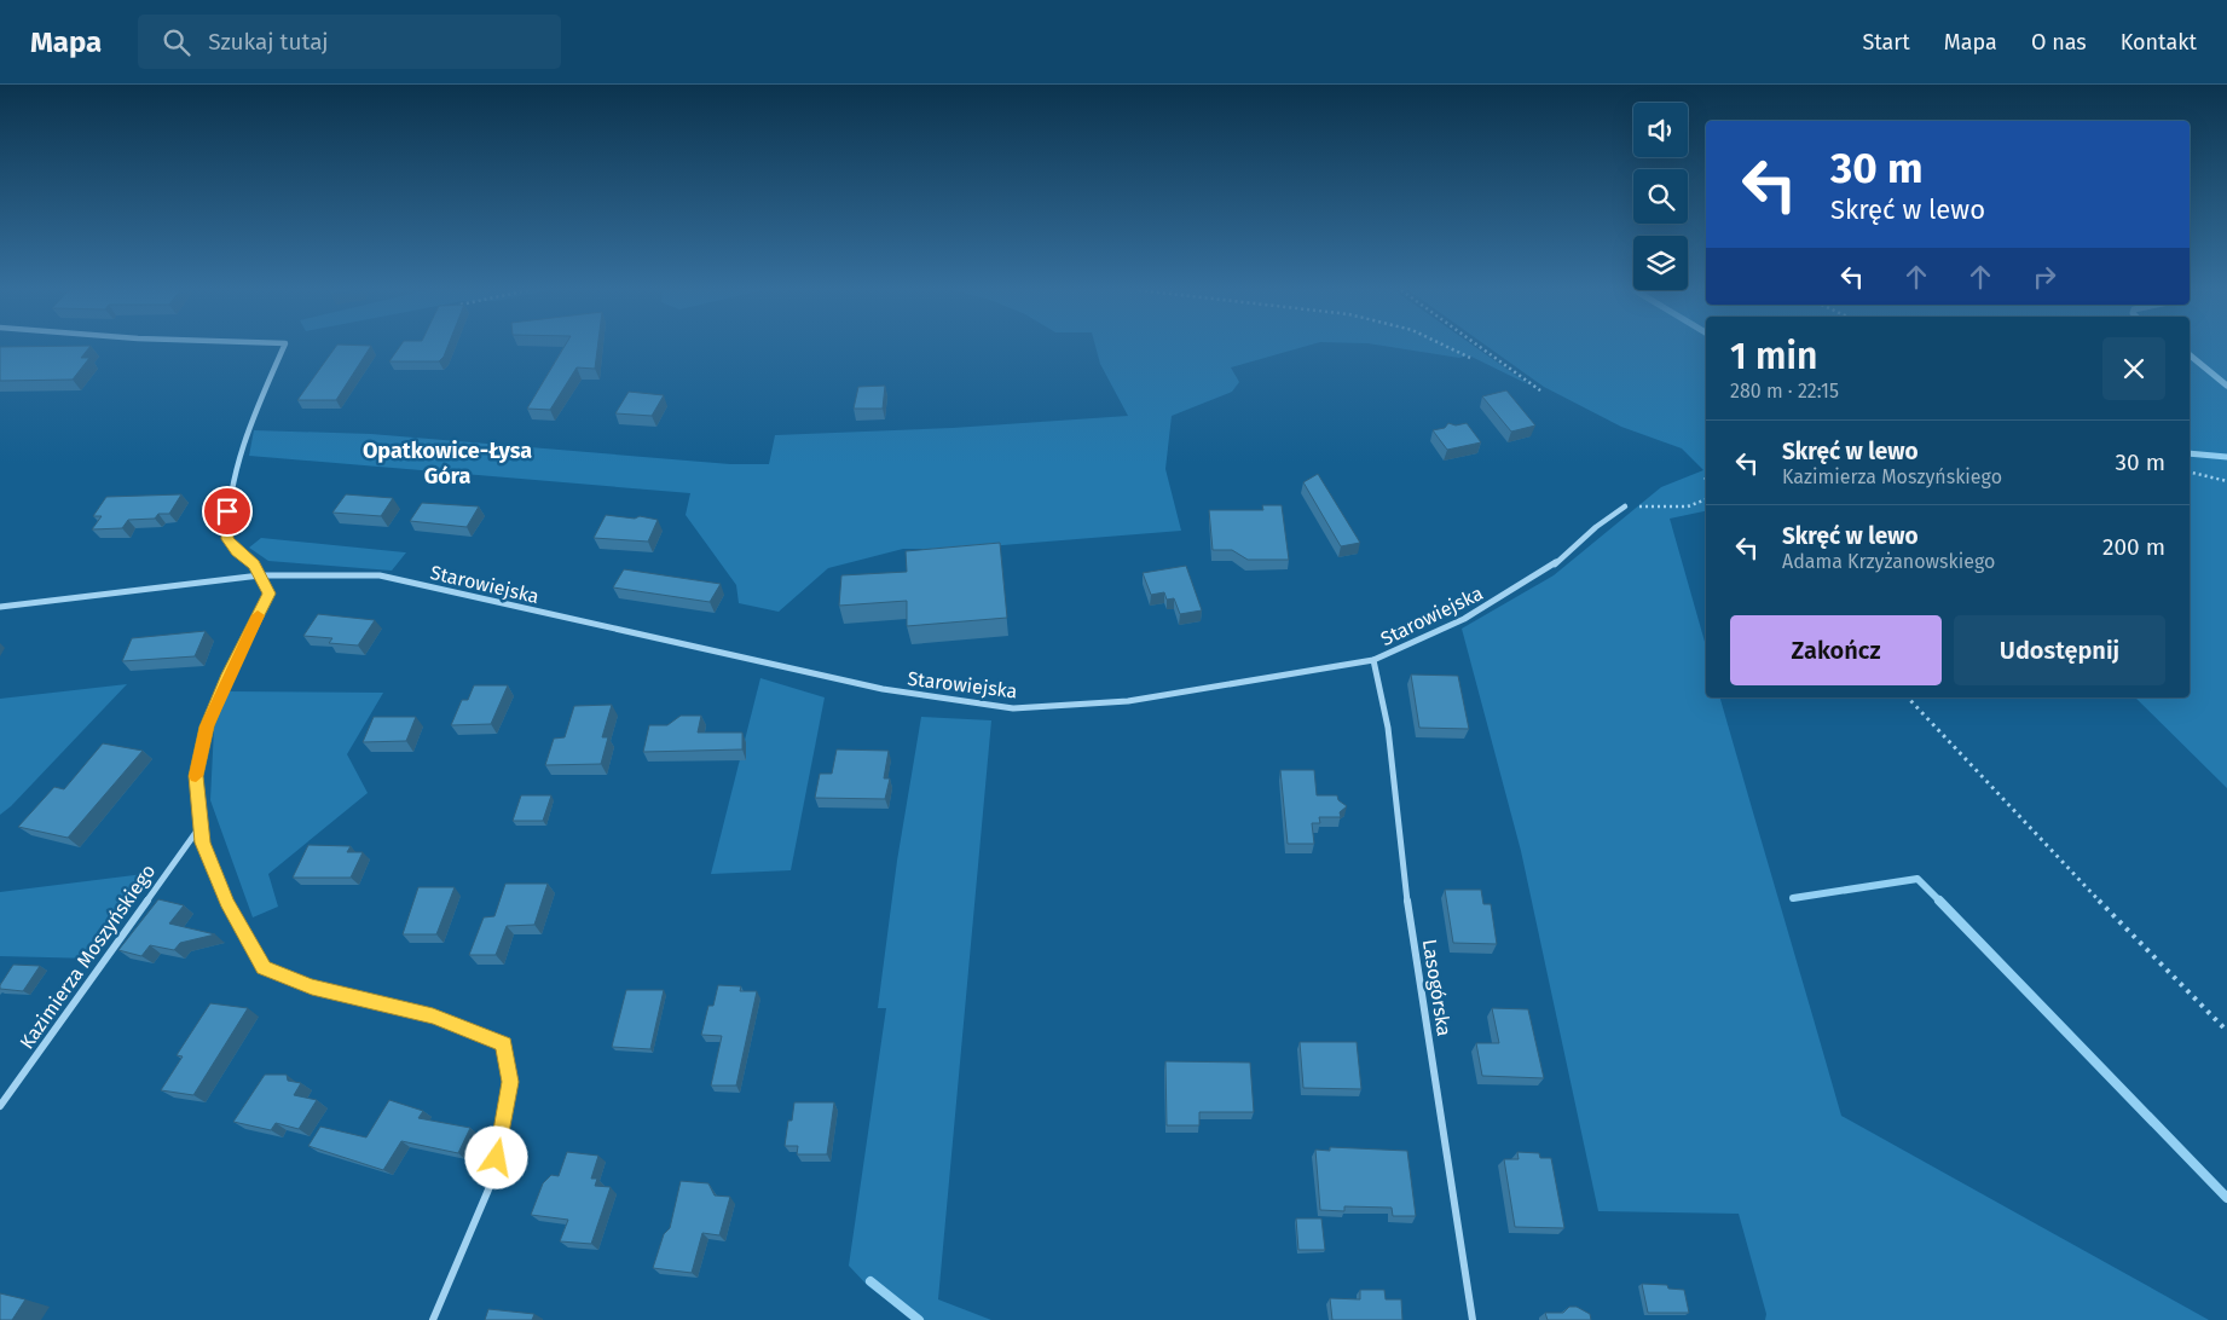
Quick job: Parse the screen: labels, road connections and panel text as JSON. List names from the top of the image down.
{
  "streets": {
    "street": ["Starowiejska", "Kazimierza Moszyńskiego", "Lasogórska"]
  },
  "crossings": [
    ["Starowiejska", "Lasogórska"]
  ],
  "districts": ["Opatkowice-Łysa Góra"],
  "page": {
    "header": "Mapa",
    "search": "Szukaj tutaj",
    "nav": [
      "Start",
      "Mapa",
      "O nas",
      "Kontakt"
    ],
    "turn": ["30 m", "Skręć w lewo"],
    "heading": ["1 min", "280 m · 22:15"],
    "list": [
      {
        "name": "Skręć w lewo",
        "note": "Kazimierza Moszyńskiego",
        "value": "30 m"
      },
      {
        "name": "Skręć w lewo",
        "note": "Adama Krzyżanowskiego",
        "value": "200 m"
      }
    ],
    "buttons": ["Zakończ", "Udostępnij"]
  }
}
